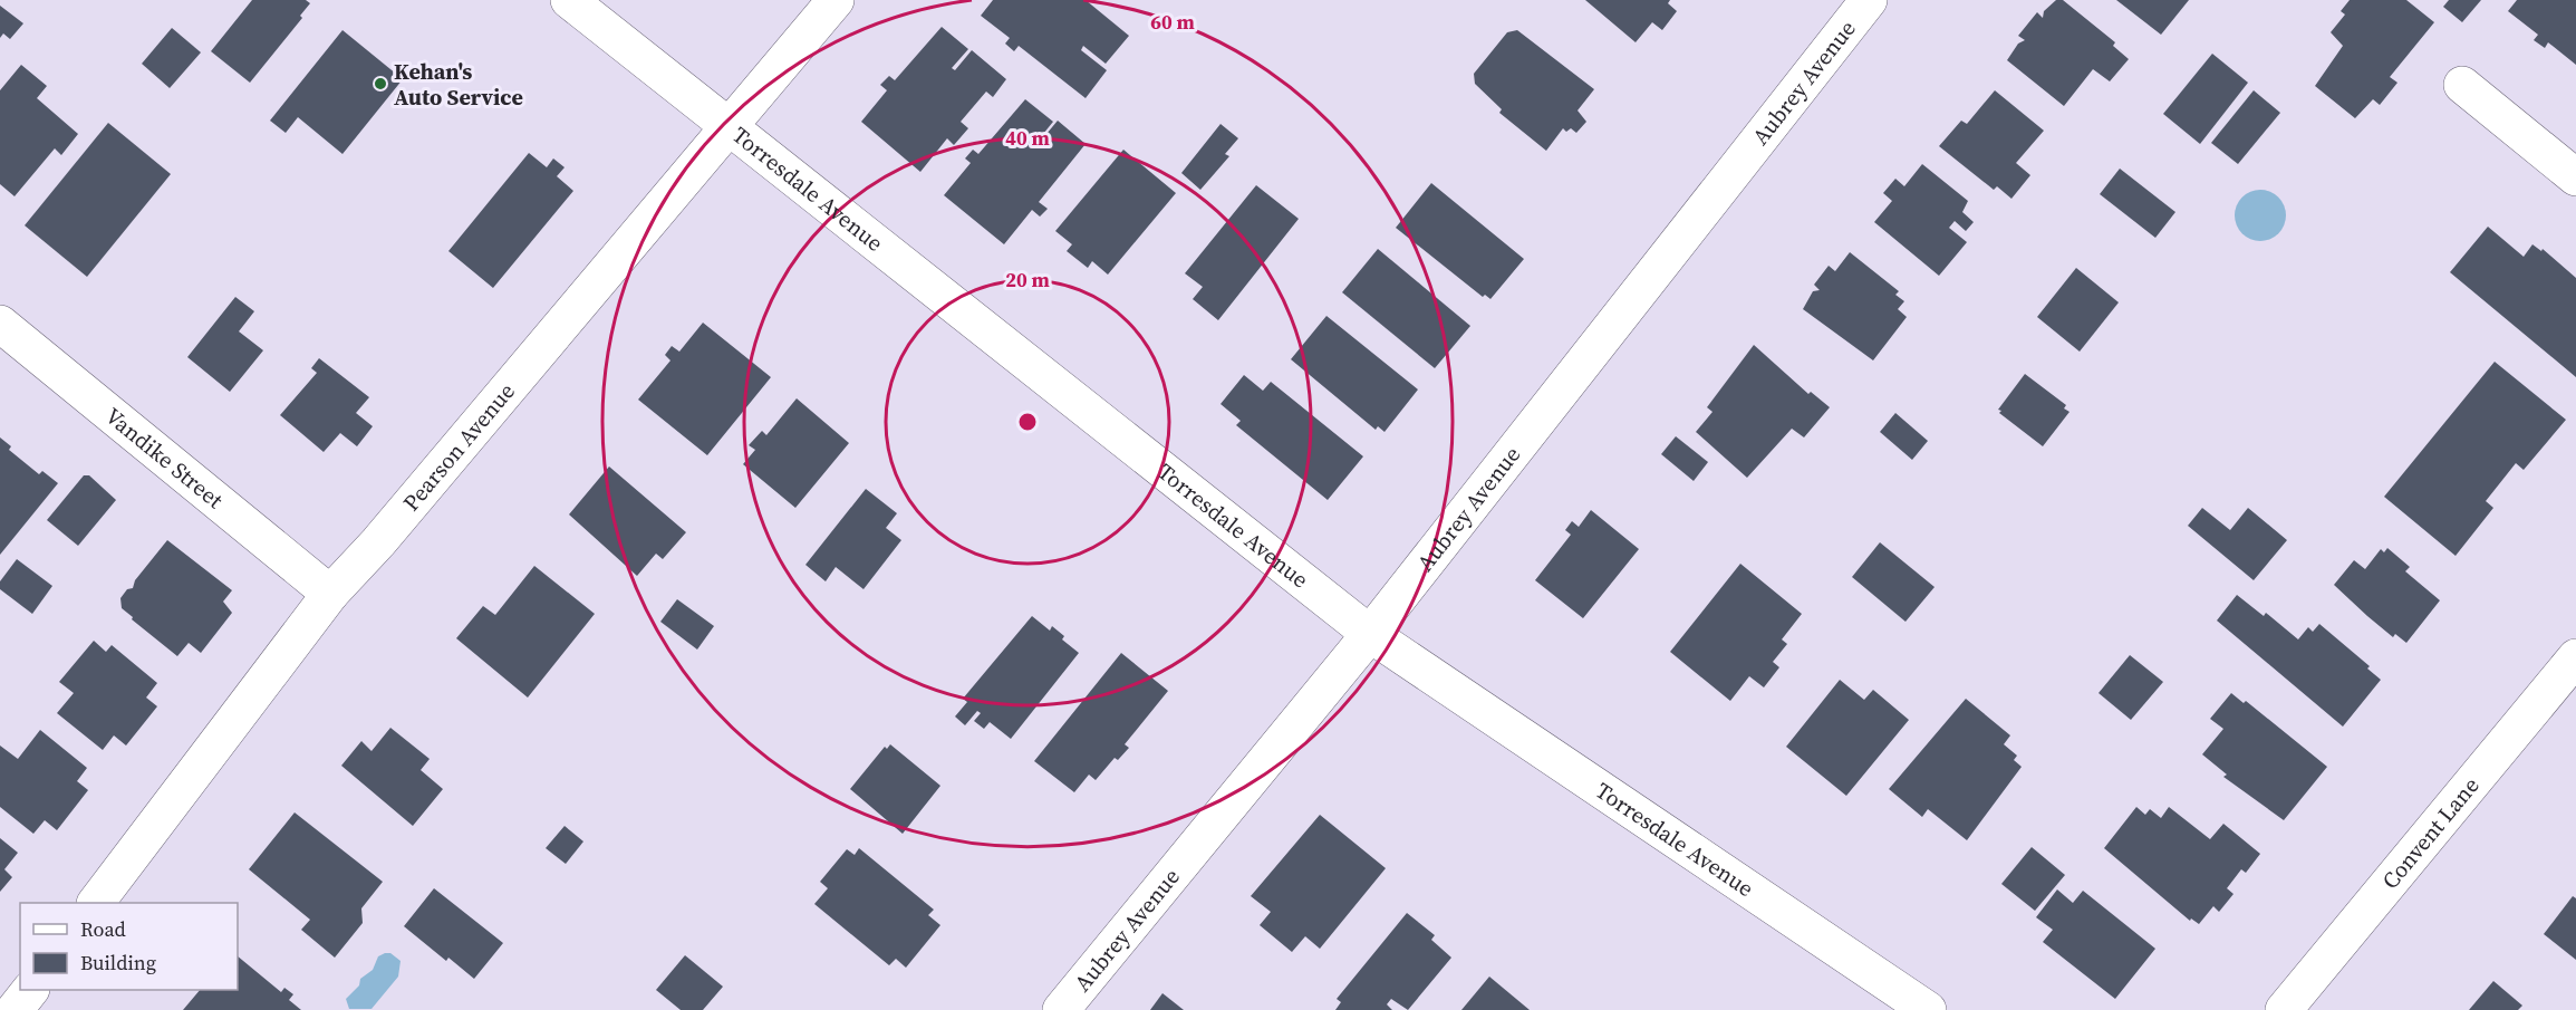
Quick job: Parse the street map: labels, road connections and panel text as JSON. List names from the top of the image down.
{
  "streets": {
    "street": [
      "Aubrey Avenue",
      "Torresdale Avenue",
      "Pearson Avenue",
      "Vandike Street",
      "Convent Lane"
    ]
  },
  "crossings": [
    ["Aubrey Avenue", "Torresdale Avenue"],
    ["Torresdale Avenue", "Pearson Avenue"],
    ["Pearson Avenue", "Vandike Street"]
  ],
  "places": ["Kehan's Auto Service"],
  "legend": ["Road", "Building"],
  "rings": ["60 m", "40 m", "20 m"]
}
